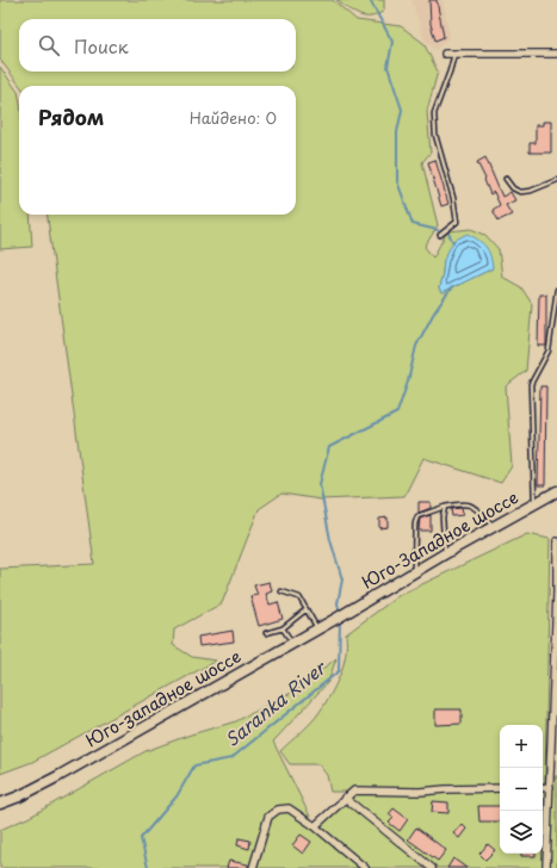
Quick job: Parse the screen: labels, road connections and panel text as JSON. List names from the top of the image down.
{
  "streets": {
    "main road": ["Юго-Западное шоссе", "Юго-западное шоссе"]
  },
  "crossings": [
    ["Юго-Западное шоссе", "Юго-западное шоссе"]
  ],
  "water": ["Saranka River"],
  "page": {
    "search": "Поиск",
    "heading": ["Рядом", "Найдено: 0"],
    "map_buttons": ["+", "−"]
  }
}
